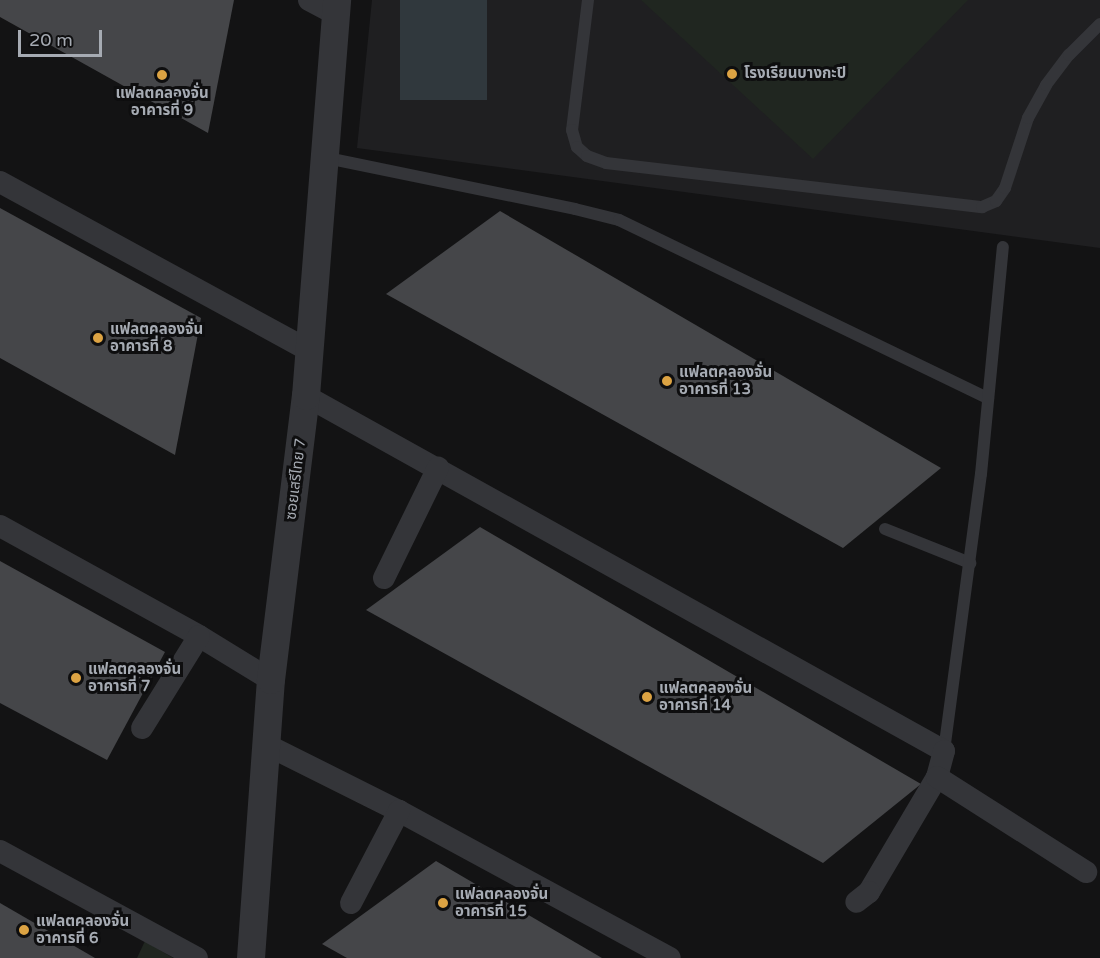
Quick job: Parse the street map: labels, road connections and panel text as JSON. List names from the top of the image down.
{
  "streets": {
    "street": ["ซอยเสรีไทย 7"]
  },
  "places": [
    "โรงเรียนบางกะปิ",
    "แฟลตคลองจั่น อาคารที่ 9",
    "แฟลตคลองจั่น อาคารที่ 8",
    "แฟลตคลองจั่น อาคารที่ 13",
    "แฟลตคลองจั่น อาคารที่ 7",
    "แฟลตคลองจั่น อาคารที่ 14",
    "แฟลตคลองจั่น อาคารที่ 15",
    "แฟลตคลองจั่น อาคารที่ 6"
  ],
  "scale_bar": "20 m"
}
